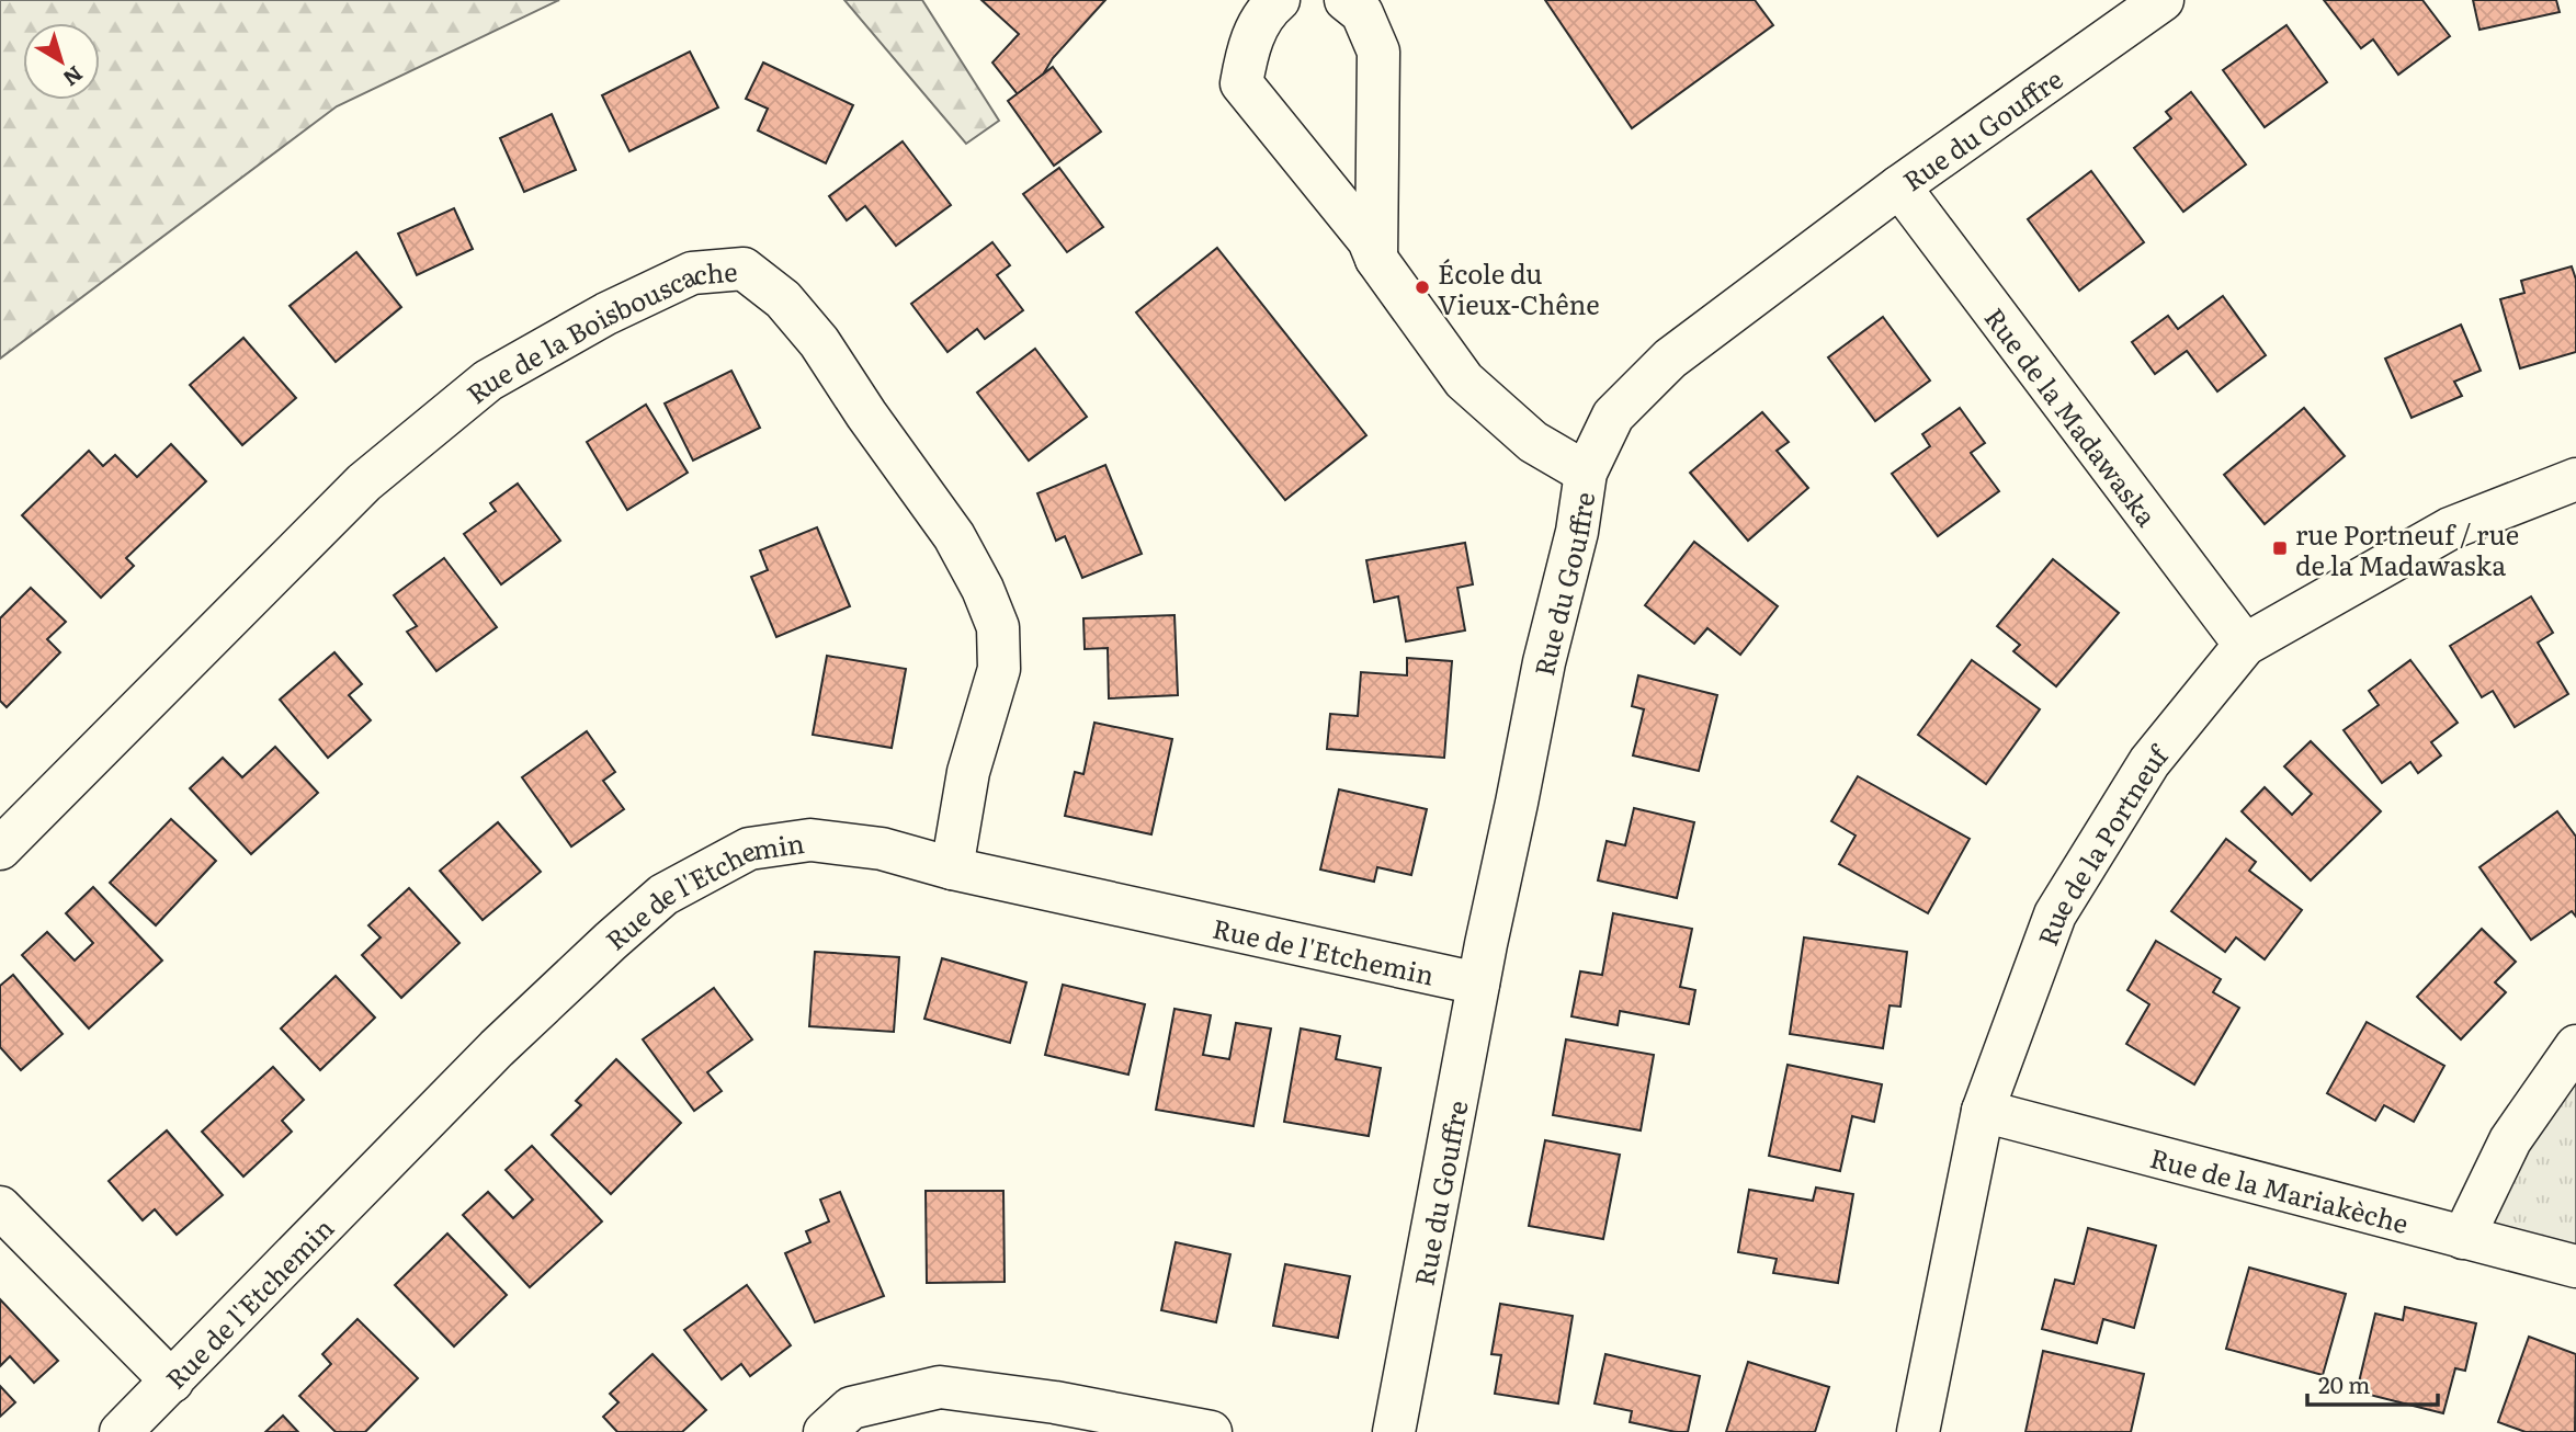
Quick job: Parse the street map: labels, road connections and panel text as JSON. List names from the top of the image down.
{
  "streets": {
    "street": [
      "Rue du Gouffre",
      "Rue de la Boisbouscache",
      "Rue de la Madawaska",
      "Rue de la Portneuf",
      "Rue de l'Etchemin",
      "Rue de la Mariakèche"
    ]
  },
  "crossings": [
    ["Rue du Gouffre", "Rue de la Madawaska"],
    ["Rue du Gouffre", "Rue de l'Etchemin"],
    ["Rue de la Boisbouscache", "Rue de l'Etchemin"],
    ["Rue de la Madawaska", "Rue de la Portneuf"],
    ["Rue de la Portneuf", "Rue de la Mariakèche"]
  ],
  "places": {
    "other": ["École du Vieux-Chêne"],
    "transit": ["rue Portneuf / rue de la Madawaska"]
  },
  "scale_bar": "20 m",
  "north": "bottom right"
}
